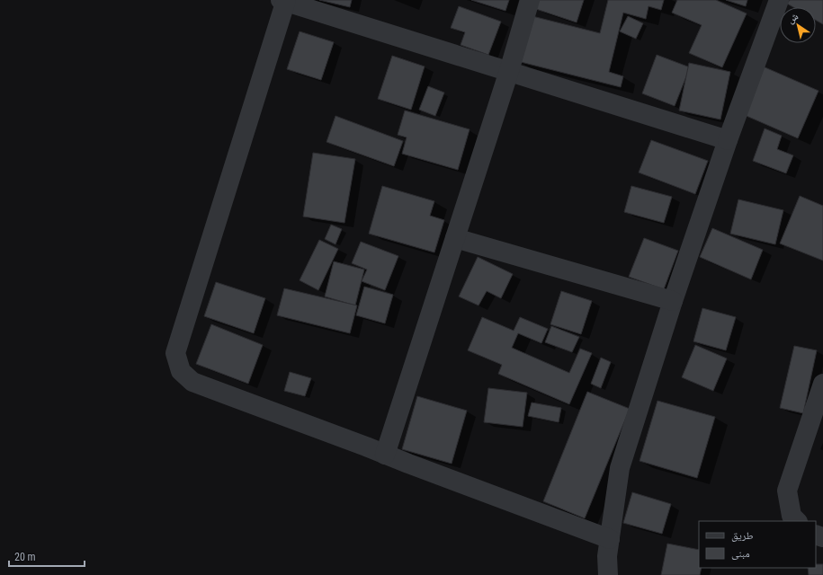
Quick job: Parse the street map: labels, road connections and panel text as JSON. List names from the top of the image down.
{
  "legend": ["طريق", "مبنى"],
  "scale_bar": "20 m",
  "north": "top left"
}
